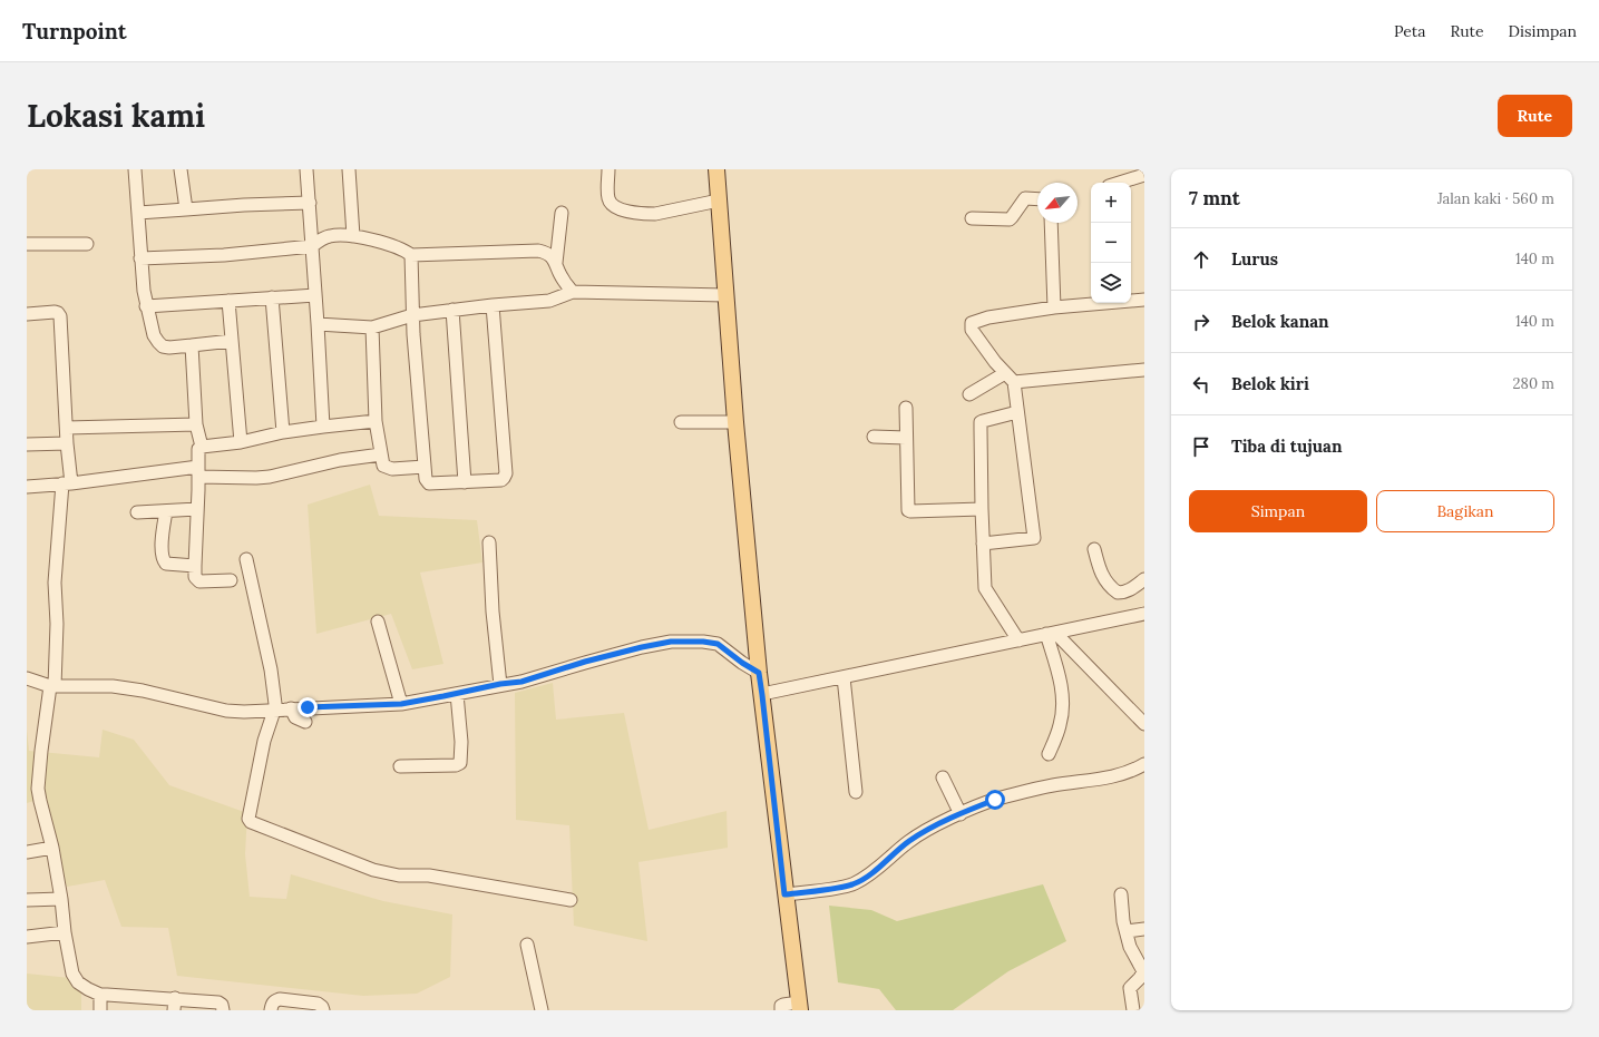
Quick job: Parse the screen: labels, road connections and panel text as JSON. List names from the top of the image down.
{
  "north": "bottom left",
  "page": {
    "header": "Turnpoint",
    "nav": ["Peta", "Rute", "Disimpan"],
    "buttons": [
      "Rute",
      ["Simpan", "Bagikan"]
    ],
    "title": "Lokasi kami",
    "heading": ["7 mnt", "Jalan kaki · 560 m"],
    "map_buttons": ["+", "−"],
    "list": [
      ["Lurus", "140 m"],
      ["Belok kanan", "140 m"],
      ["Belok kiri", "280 m"],
      "Tiba di tujuan"
    ]
  }
}
